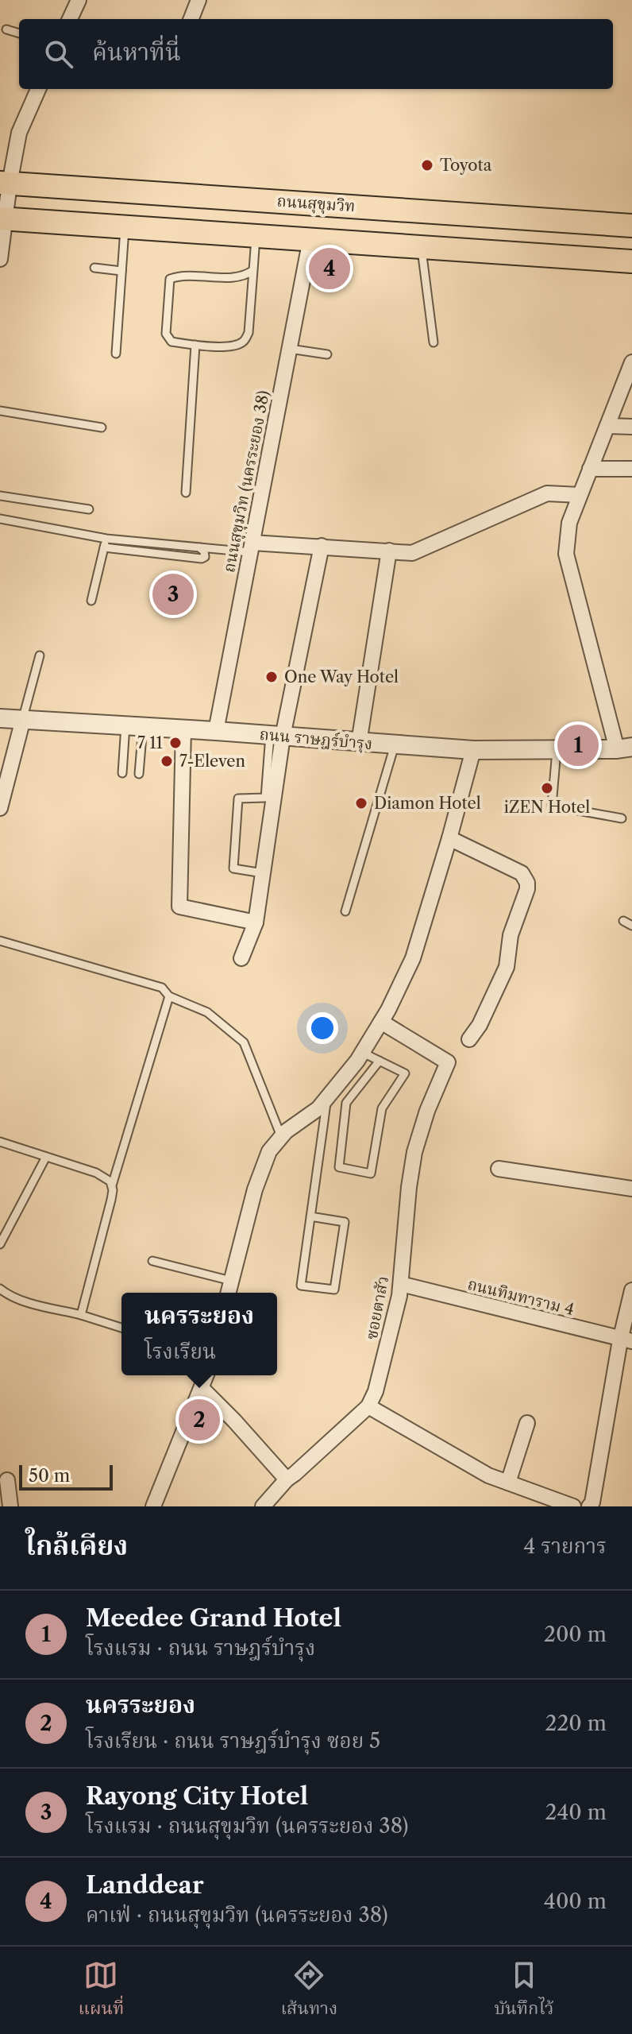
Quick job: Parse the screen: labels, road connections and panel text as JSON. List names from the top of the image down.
{
  "streets": {
    "main road": ["ถนนสุขุมวิท"],
    "street": [
      "ถนนสุขุมวิท (นครระยอง 38)",
      "ถนน ราษฎร์บำรุง",
      "ถนนทิมทาราม 4",
      "ซอยตาสัว"
    ]
  },
  "crossings": [
    ["ถนนสุขุมวิท (นครระยอง 38)", "ถนน ราษฎร์บำรุง"],
    ["ถนนทิมทาราม 4", "ซอยตาสัว"]
  ],
  "places": [
    "Toyota",
    "One Way Hotel",
    "7 11",
    "7-Eleven",
    "iZEN Hotel",
    "Diamon Hotel"
  ],
  "scale_bar": "50 m",
  "page": {
    "search": "ค้นหาที่นี่",
    "pins": [
      "4",
      "3",
      "1",
      "2"
    ],
    "popup": ["นครระยอง", "โรงเรียน"],
    "scale": "50 m",
    "heading": ["ใกล้เคียง", "4 รายการ"],
    "list": [
      {
        "mark": "1",
        "name": "Meedee Grand Hotel",
        "note": "โรงแรม · ถนน ราษฎร์บำรุง",
        "value": "200 m"
      },
      {
        "mark": "2",
        "name": "นครระยอง",
        "note": "โรงเรียน · ถนน ราษฎร์บำรุง ซอย 5",
        "value": "220 m"
      },
      {
        "mark": "3",
        "name": "Rayong City Hotel",
        "note": "โรงแรม · ถนนสุขุมวิท (นครระยอง 38)",
        "value": "240 m"
      },
      {
        "mark": "4",
        "name": "Landdear",
        "note": "คาเฟ่ · ถนนสุขุมวิท (นครระยอง 38)",
        "value": "400 m"
      }
    ],
    "nav": ["แผนที่", "เส้นทาง", "บันทึกไว้"]
  }
}
